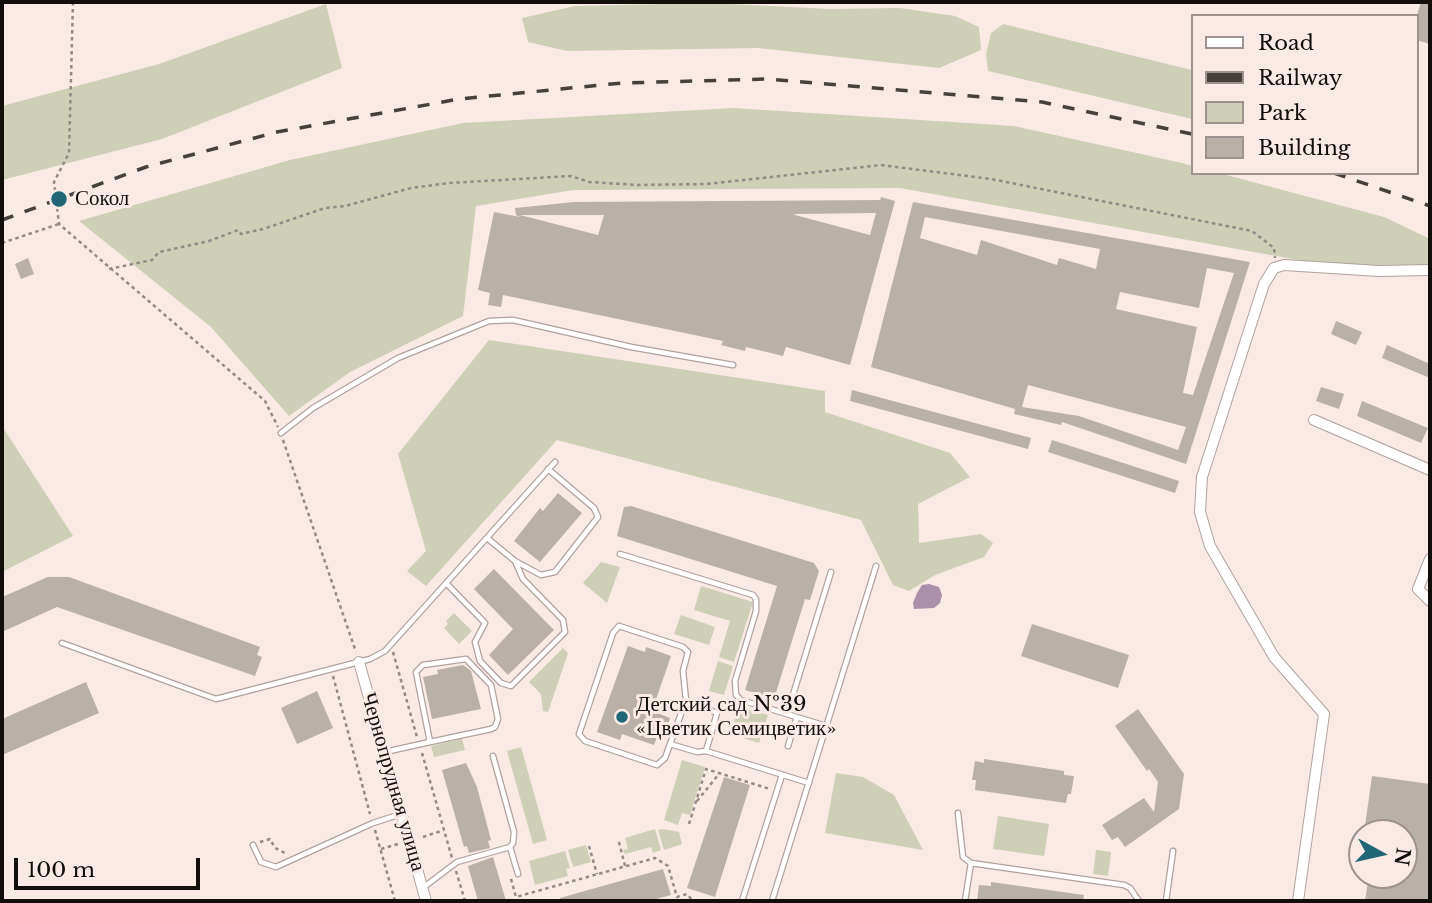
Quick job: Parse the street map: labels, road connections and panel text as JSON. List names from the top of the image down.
{
  "streets": {
    "street": ["Чернопрудная улица"]
  },
  "places": ["Сокол", "Детский сад №39 «Цветик Семицветик»"],
  "legend": [
    "Road",
    "Railway",
    "Park",
    "Building"
  ],
  "scale_bar": "100 m",
  "north": "right"
}
